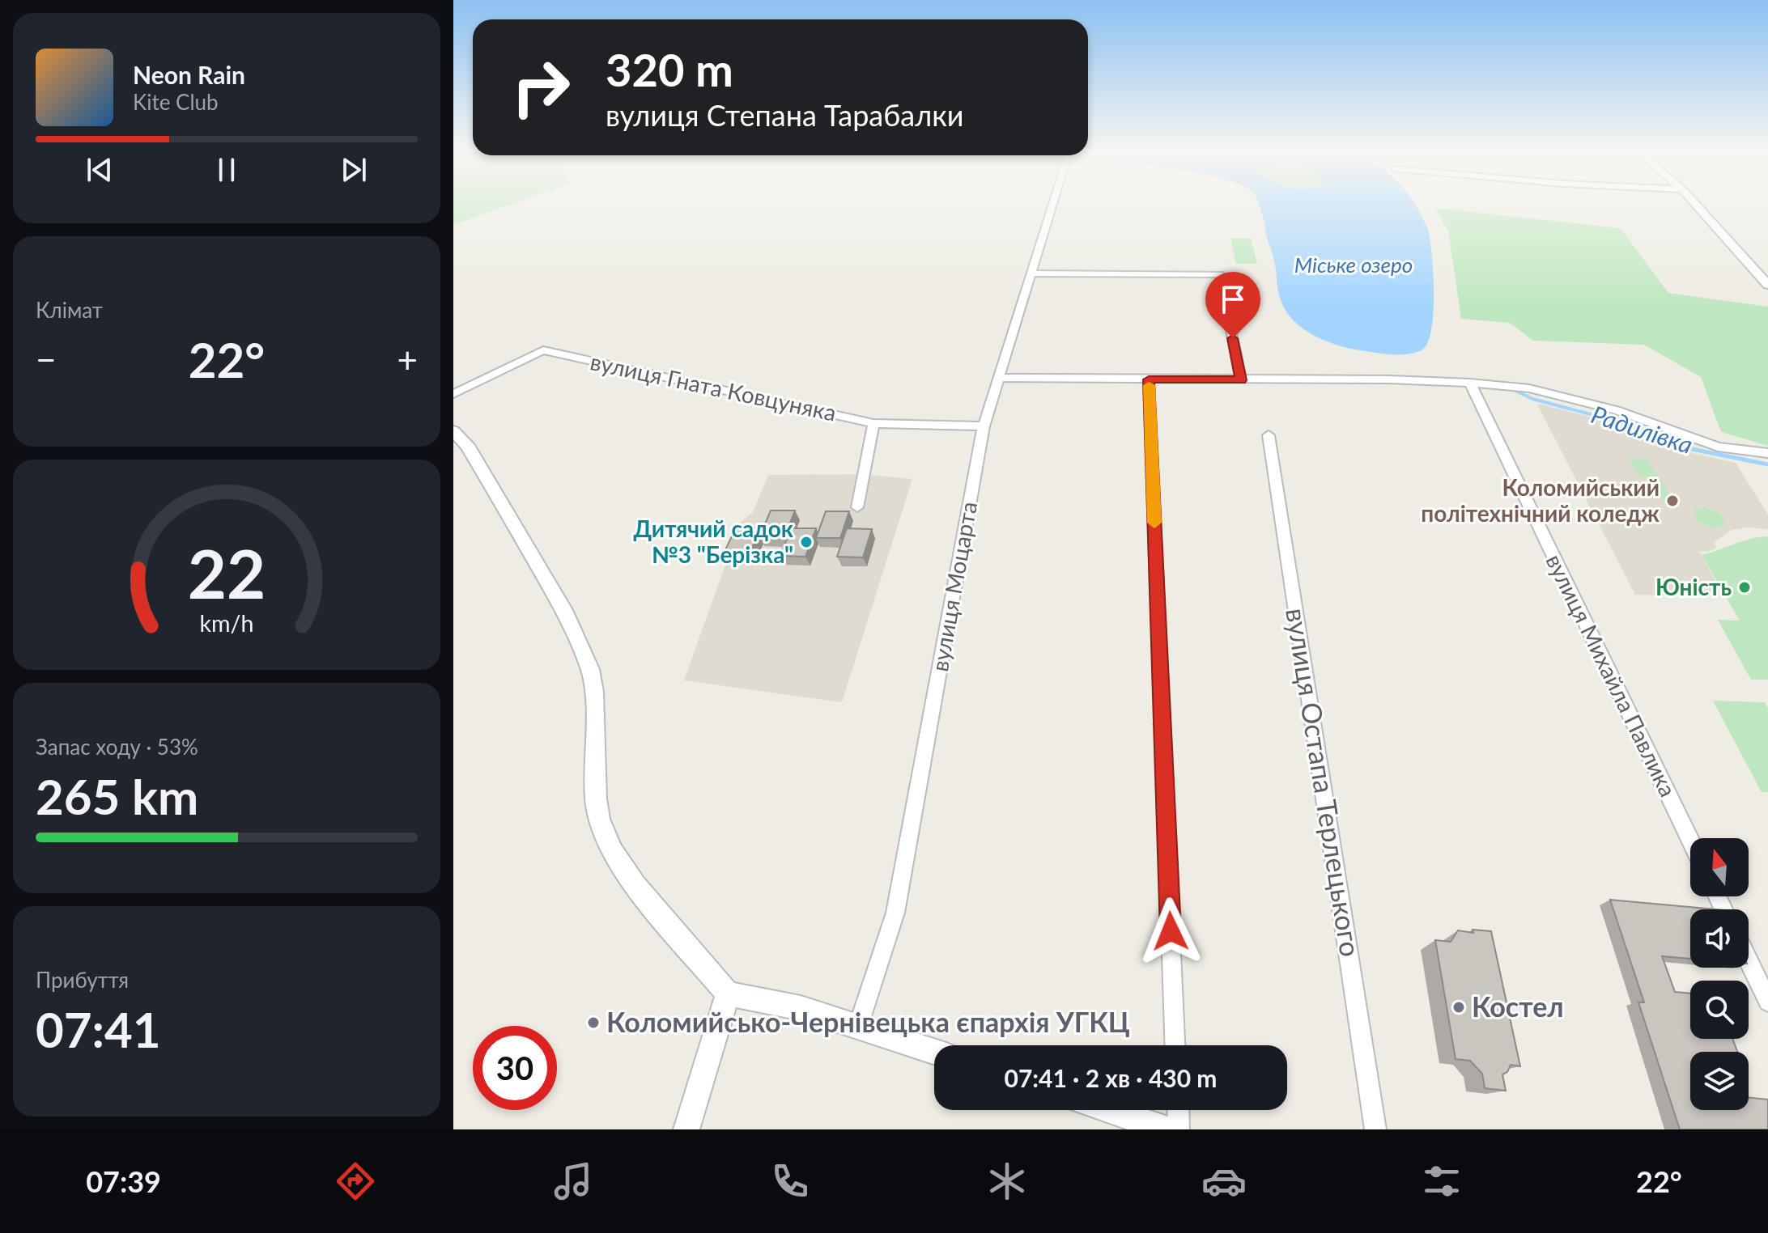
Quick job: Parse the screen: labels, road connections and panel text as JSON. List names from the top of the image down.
{
  "streets": {
    "street": [
      "вулиця Гната Ковцуняка",
      "вулиця Моцарта",
      "вулиця Михайла Павлика",
      "вулиця Остапа Терлецького"
    ]
  },
  "crossings": [
    ["вулиця Гната Ковцуняка", "вулиця Моцарта"]
  ],
  "water": ["Міське озеро", "Радилівка"],
  "places": [
    "Коломийський політехнічний коледж",
    "Дитячий садок №3 \"Берізка\"",
    "Юність",
    "Костел",
    "Коломийсько-Чернівецька єпархія УГКЦ"
  ],
  "north": "top",
  "page": {
    "turn": ["320 m", "вулиця Степана Тарабалки"],
    "song": ["Neon Rain", "Kite Club"],
    "tile": [
      "Клімат",
      ["Запас ходу · 53%", "265 km"],
      ["Прибуття", "07:41"]
    ],
    "heat": ["−", "22°", "+"],
    "limit": "30",
    "trip": "07:41 · 2 хв · 430 m",
    "tabs": ["07:39", "22°"],
    "gauge": ["22", "km/h"]
  }
}
